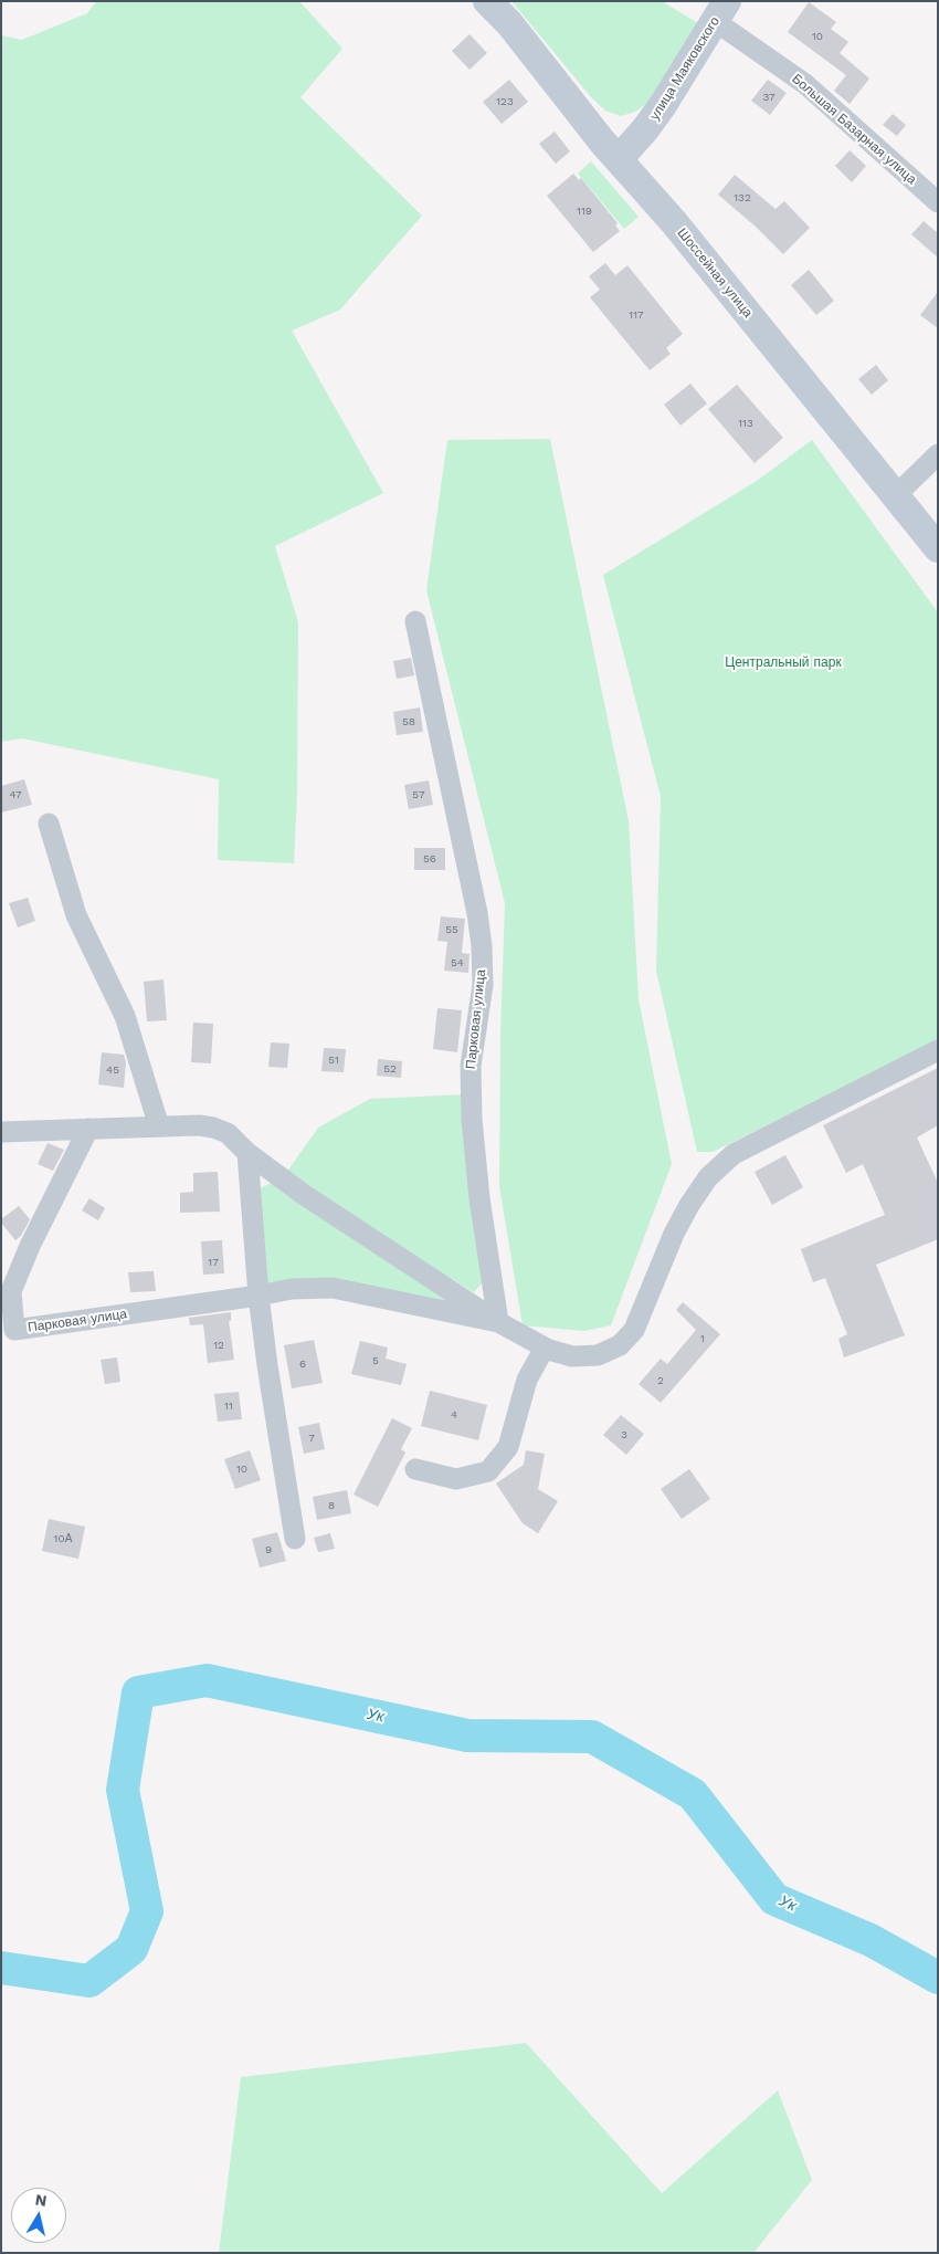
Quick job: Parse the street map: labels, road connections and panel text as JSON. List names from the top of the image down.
{
  "streets": {
    "main road": ["улица Маяковского", "Шоссейная улица"],
    "street": ["Большая Базарная улица", "Парковая улица"]
  },
  "crossings": [
    ["улица Маяковского", "Большая Базарная улица"],
    ["улица Маяковского", "Шоссейная улица"]
  ],
  "water": ["Ук"],
  "parks": ["Центральный парк"],
  "house_numbers": [
    "10",
    "37",
    "123",
    "132",
    "119",
    "117",
    "113",
    "58",
    "47",
    "57",
    "56",
    "55",
    "54",
    "51",
    "52",
    "45",
    "17",
    "1",
    "12",
    "5",
    "6",
    "2",
    "11",
    "4",
    "3",
    "7",
    "10",
    "8",
    "10А",
    "9"
  ],
  "north": "top"
}
